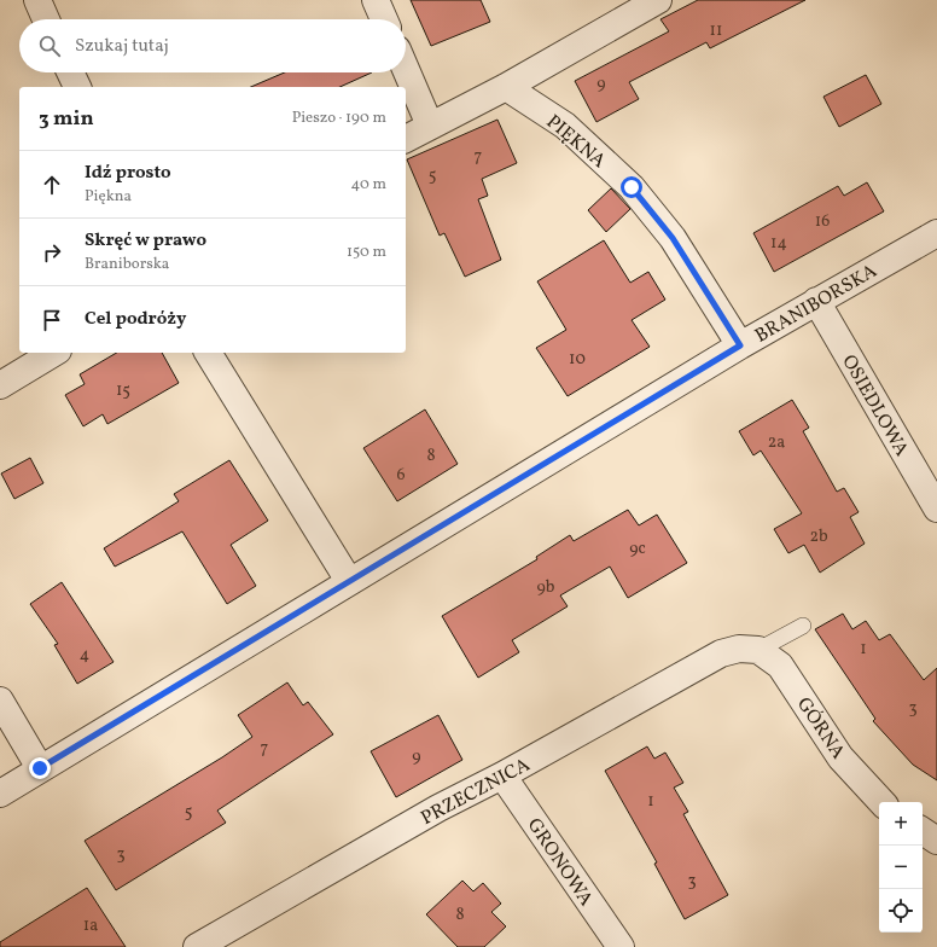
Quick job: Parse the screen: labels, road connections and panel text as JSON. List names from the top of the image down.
{
  "streets": {
    "street": [
      "PIĘKNA",
      "BRANIBORSKA",
      "OSIEDLOWA",
      "GÓRNA",
      "PRZECZNICA",
      "GRONOWA"
    ]
  },
  "crossings": [
    ["PIĘKNA", "BRANIBORSKA"],
    ["BRANIBORSKA", "OSIEDLOWA"],
    ["GÓRNA", "PRZECZNICA"],
    ["PRZECZNICA", "GRONOWA"]
  ],
  "house_numbers": [
    "11",
    "9",
    "7",
    "5",
    "16",
    "14",
    "10",
    "15",
    "2a",
    "8",
    "6",
    "2b",
    "9c",
    "9b",
    "1",
    "4",
    "3",
    "7",
    "9",
    "1",
    "5",
    "3",
    "3",
    "8",
    "1a"
  ],
  "page": {
    "search": "Szukaj tutaj",
    "heading": ["3 min", "Pieszo · 190 m"],
    "list": [
      ["Idź prosto", "Piękna", "40 m"],
      ["Skręć w prawo", "Braniborska", "150 m"],
      "Cel podróży"
    ],
    "map_buttons": ["+", "−"]
  }
}
